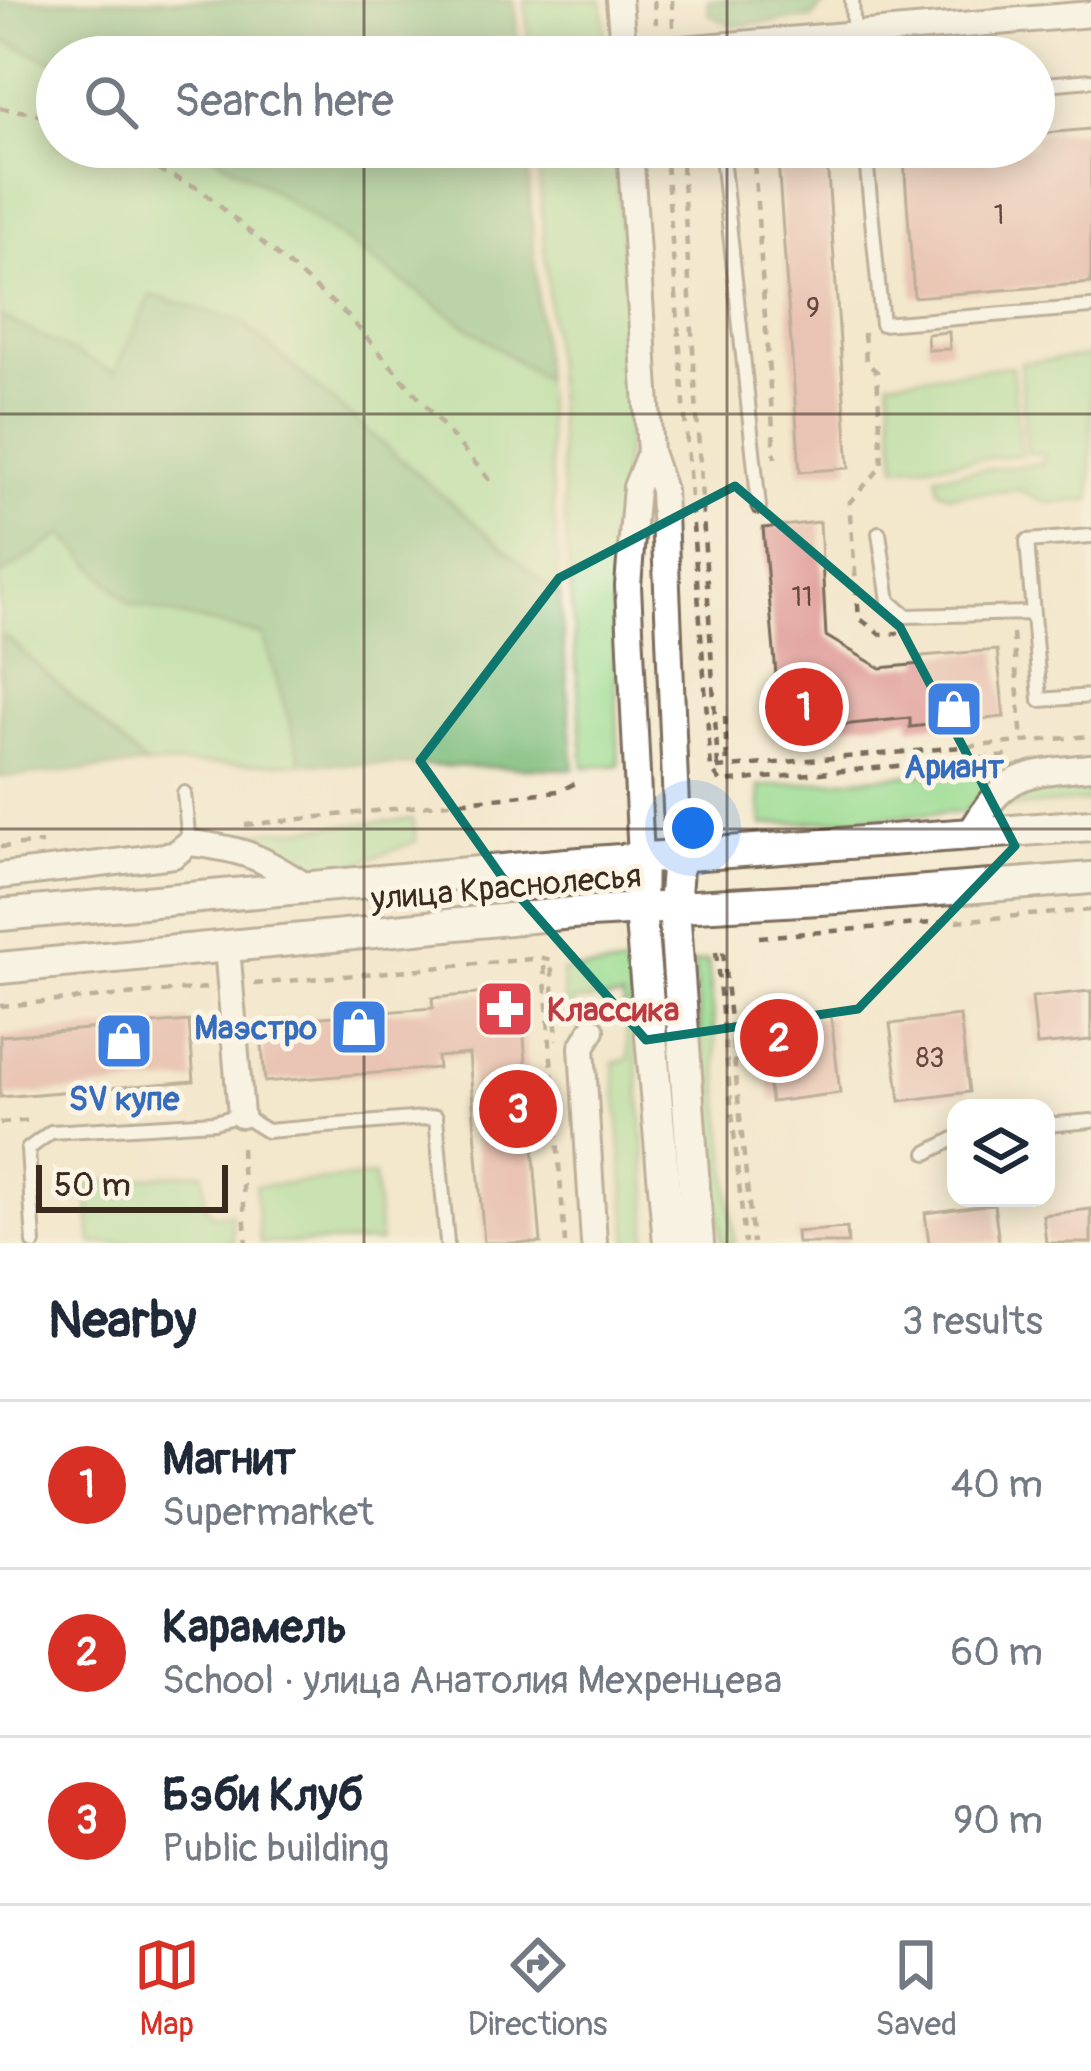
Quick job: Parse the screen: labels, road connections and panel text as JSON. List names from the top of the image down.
{
  "streets": {
    "street": ["улица Краснолесья"]
  },
  "places": {
    "shop": ["Ариант", "Маэстро", "SV купе"],
    "pharmacy": ["Классика"]
  },
  "house_numbers": [
    "1",
    "9",
    "11",
    "83"
  ],
  "scale_bar": "50 m",
  "page": {
    "search": "Search here",
    "pins": ["1", "2", "3"],
    "scale": "50 m",
    "heading": ["Nearby", "3 results"],
    "list": [
      {
        "mark": "1",
        "name": "Магнит",
        "note": "Supermarket",
        "value": "40 m"
      },
      {
        "mark": "2",
        "name": "Карамель",
        "note": "School · улица Анатолия Мехренцева",
        "value": "60 m"
      },
      {
        "mark": "3",
        "name": "Бэби Клуб",
        "note": "Public building",
        "value": "90 m"
      }
    ],
    "nav": ["Map", "Directions", "Saved"]
  }
}
